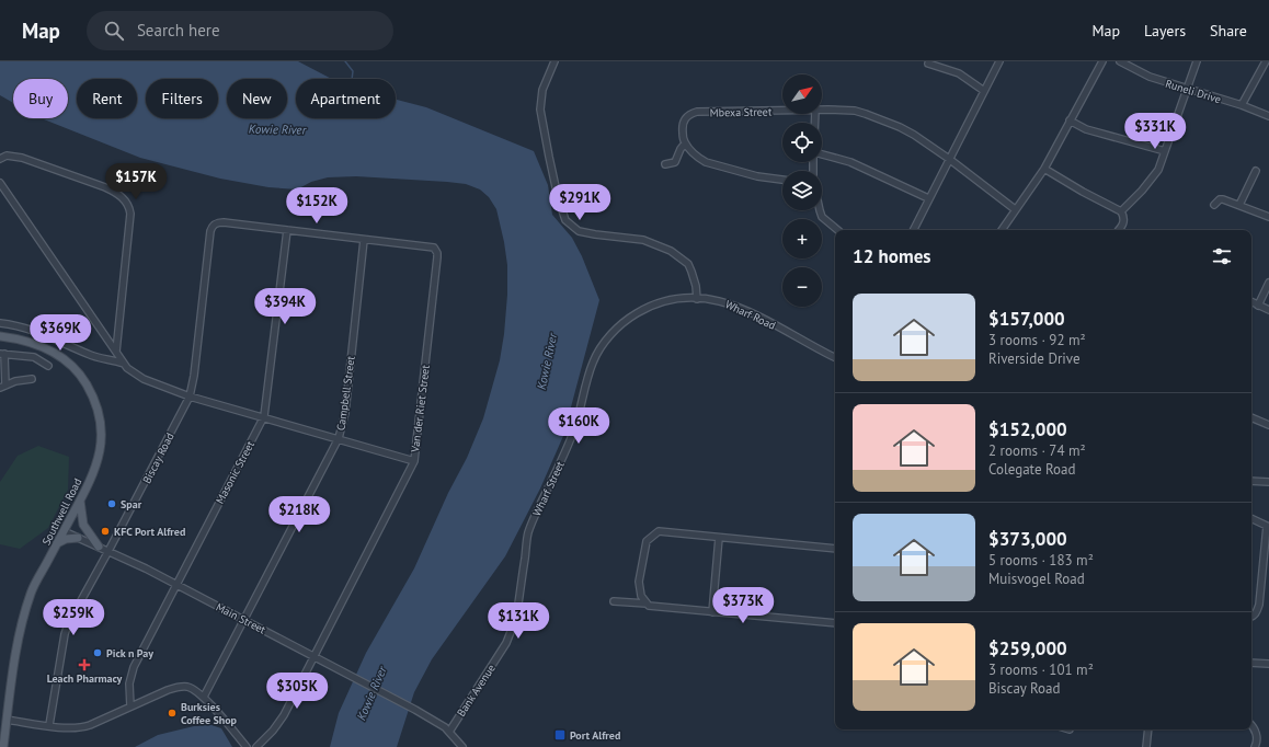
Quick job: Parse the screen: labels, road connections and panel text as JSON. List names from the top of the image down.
{
  "streets": {
    "main road": ["Southwell Road"],
    "street": [
      "Runeli Drive",
      "Mbexa Street",
      "Wharf Road",
      "Campbell Street",
      "Van der Riet Street",
      "Biscay Road",
      "Masonic Street",
      "Wharf Street",
      "Main Street",
      "Bank Avenue"
    ]
  },
  "crossings": [
    ["Wharf Road", "Wharf Street"],
    ["Campbell Street", "Van der Riet Street"],
    ["Campbell Street", "Main Street"],
    ["Van der Riet Street", "Main Street"],
    ["Biscay Road", "Masonic Street"],
    ["Biscay Road", "Main Street"],
    ["Masonic Street", "Main Street"],
    ["Wharf Street", "Bank Avenue"],
    ["Southwell Road", "Main Street"],
    ["Main Street", "Bank Avenue"]
  ],
  "water": ["Kowie River"],
  "places": {
    "other": [
      "Spar",
      "KFC Port Alfred",
      "Pick n Pay",
      "Burksies Coffee Shop"
    ],
    "health": ["Leach Pharmacy"],
    "transit": ["Port Alfred"]
  },
  "north": "top right",
  "page": {
    "header": "Map",
    "search": "Search here",
    "nav": ["Map", "Layers", "Share"],
    "map_buttons": ["+", "−"],
    "chip": [
      "Buy",
      "Rent",
      "Filters",
      "New",
      "Apartment"
    ],
    "price": [
      "$331K",
      "$157K",
      "$291K",
      "$152K",
      "$394K",
      "$369K",
      "$160K",
      "$218K",
      "$373K",
      "$259K",
      "$131K",
      "$305K"
    ],
    "heading": "12 homes",
    "list": [
      {
        "name": "$157,000",
        "note": "3 rooms · 92 m² · Riverside Drive"
      },
      {
        "name": "$152,000",
        "note": "2 rooms · 74 m² · Colegate Road"
      },
      {
        "name": "$373,000",
        "note": "5 rooms · 183 m² · Muisvogel Road"
      },
      {
        "name": "$259,000",
        "note": "3 rooms · 101 m² · Biscay Road"
      }
    ]
  }
}
